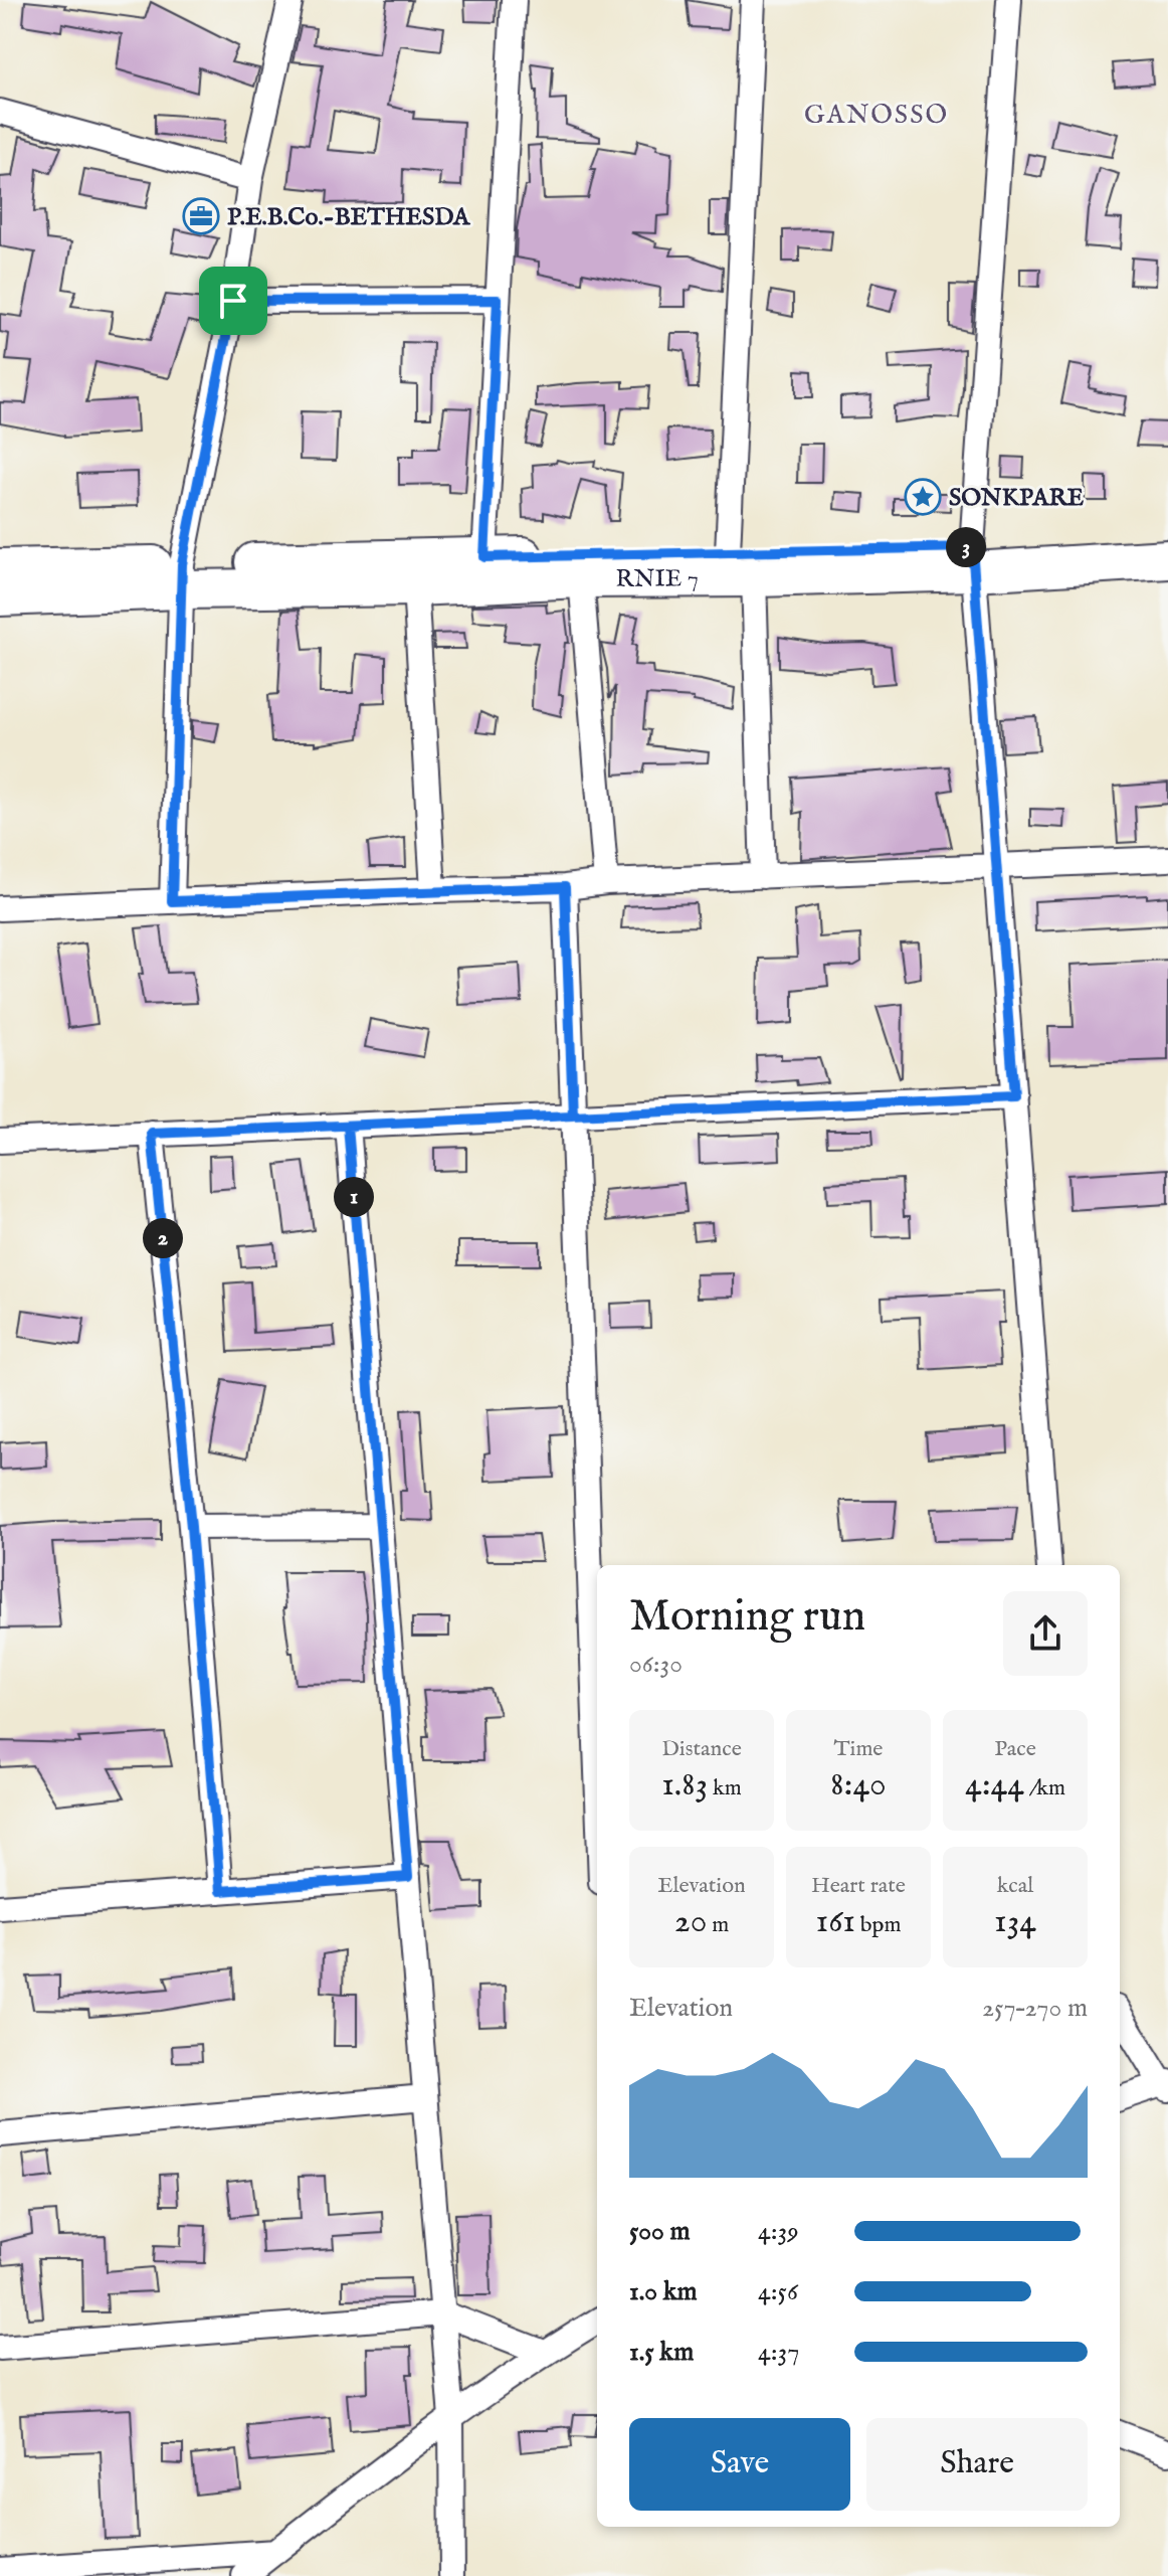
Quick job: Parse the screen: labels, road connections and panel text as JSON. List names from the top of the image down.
{
  "streets": {
    "main road": ["RNIE 7"]
  },
  "districts": ["GANOSSO"],
  "places": {
    "office": ["P.E.B.Co.-BETHESDA"],
    "place": ["SONKPARE"]
  },
  "page": {
    "pins": ["3", "1", "2"],
    "heading": ["Morning run", "06:30"],
    "stats": [
      ["Distance", "1.83 km"],
      ["Time", "8:40"],
      ["Pace", "4:44 /km"],
      ["Elevation", "20 m"],
      ["Heart rate", "161 bpm"],
      ["kcal", "134"]
    ],
    "chart": ["Elevation", "257–270 m"],
    "list": [
      {
        "name": "500 m",
        "note": "4:39"
      },
      {
        "name": "1.0 km",
        "note": "4:56"
      },
      {
        "name": "1.5 km",
        "note": "4:37"
      }
    ],
    "buttons": ["Save", "Share"]
  }
}
